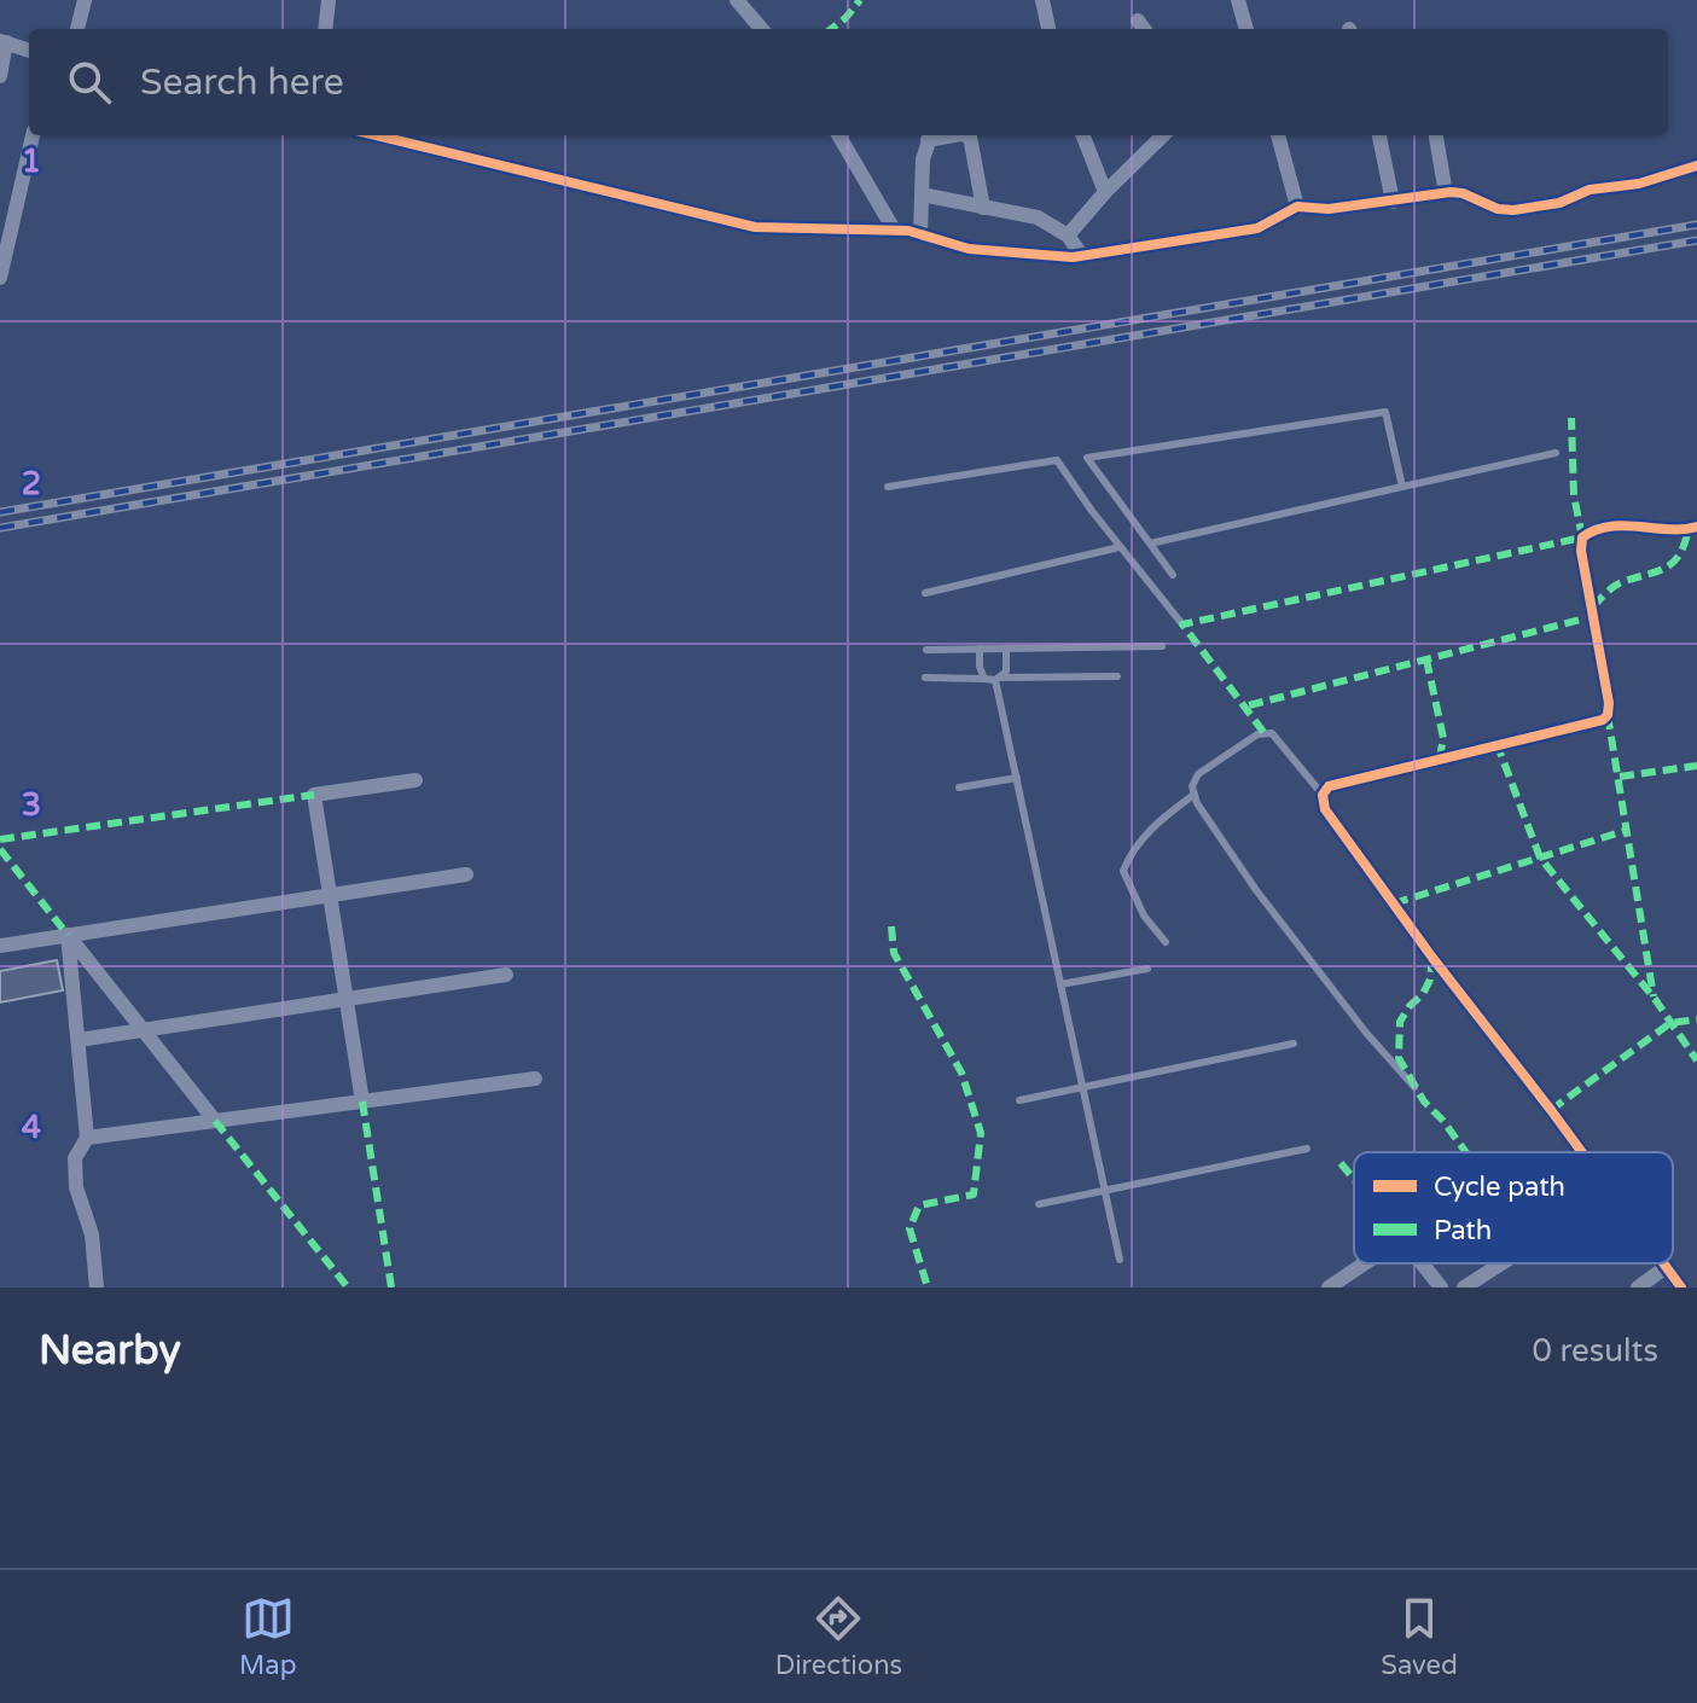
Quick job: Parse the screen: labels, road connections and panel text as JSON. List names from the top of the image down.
{
  "legend": ["Cycle path", "Path"],
  "page": {
    "search": "Search here",
    "heading": ["Nearby", "0 results"],
    "nav": ["Map", "Directions", "Saved"]
  },
  "grid": {
    "rows": [
      "1",
      "2",
      "3",
      "4"
    ]
  }
}
